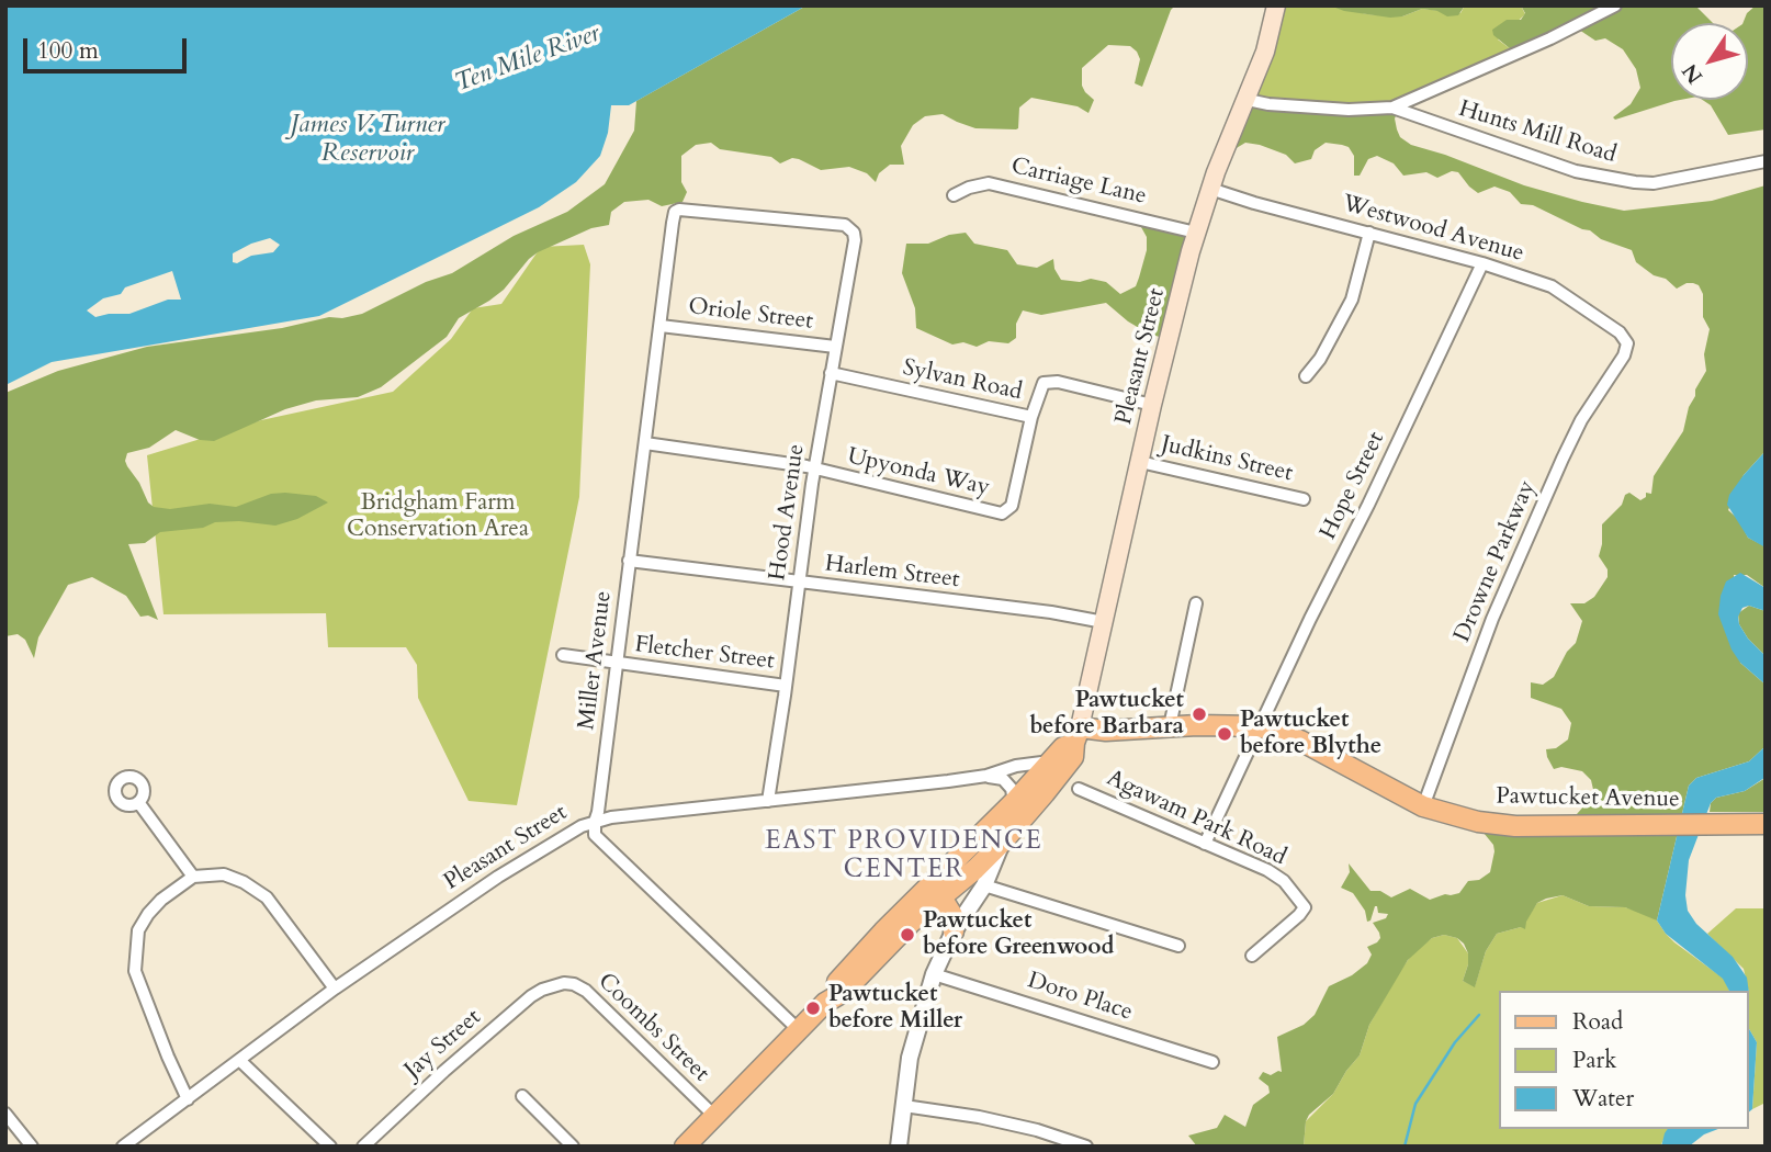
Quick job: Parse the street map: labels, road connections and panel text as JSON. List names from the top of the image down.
{
  "streets": {
    "main road": ["Pleasant Street", "Pawtucket Avenue"],
    "street": [
      "Hunts Mill Road",
      "Carriage Lane",
      "Westwood Avenue",
      "Oriole Street",
      "Sylvan Road",
      "Judkins Street",
      "Upyonda Way",
      "Hope Street",
      "Hood Avenue",
      "Drowne Parkway",
      "Harlem Street",
      "Fletcher Street",
      "Miller Avenue",
      "Agawam Park Road",
      "Doro Place",
      "Coombs Street",
      "Jay Street"
    ]
  },
  "crossings": [
    ["Hunts Mill Road", "Pleasant Street"],
    ["Carriage Lane", "Pleasant Street"],
    ["Westwood Avenue", "Pleasant Street"],
    ["Westwood Avenue", "Hope Street"],
    ["Westwood Avenue", "Drowne Parkway"],
    ["Oriole Street", "Hood Avenue"],
    ["Oriole Street", "Miller Avenue"],
    ["Pleasant Street", "Sylvan Road"],
    ["Pleasant Street", "Judkins Street"],
    ["Pleasant Street", "Hood Avenue"],
    ["Pleasant Street", "Harlem Street"],
    ["Pleasant Street", "Miller Avenue"],
    ["Pleasant Street", "Pawtucket Avenue"],
    ["Sylvan Road", "Upyonda Way"],
    ["Sylvan Road", "Hood Avenue"],
    ["Upyonda Way", "Hood Avenue"],
    ["Hope Street", "Pawtucket Avenue"],
    ["Hope Street", "Agawam Park Road"],
    ["Hood Avenue", "Harlem Street"],
    ["Hood Avenue", "Fletcher Street"],
    ["Hood Avenue", "Miller Avenue"],
    ["Drowne Parkway", "Pawtucket Avenue"],
    ["Harlem Street", "Miller Avenue"],
    ["Fletcher Street", "Miller Avenue"],
    ["Coombs Street", "Jay Street"]
  ],
  "districts": ["EAST PROVIDENCE CENTER"],
  "water": ["Ten Mile River", "James V. Turner Reservoir"],
  "parks": ["Bridgham Farm Conservation Area"],
  "places": [
    "Pawtucket before Barbara",
    "Pawtucket before Blythe",
    "Pawtucket before Greenwood",
    "Pawtucket before Miller"
  ],
  "legend": ["Road", "Park", "Water"],
  "scale_bar": "100 m",
  "north": "bottom left"
}
